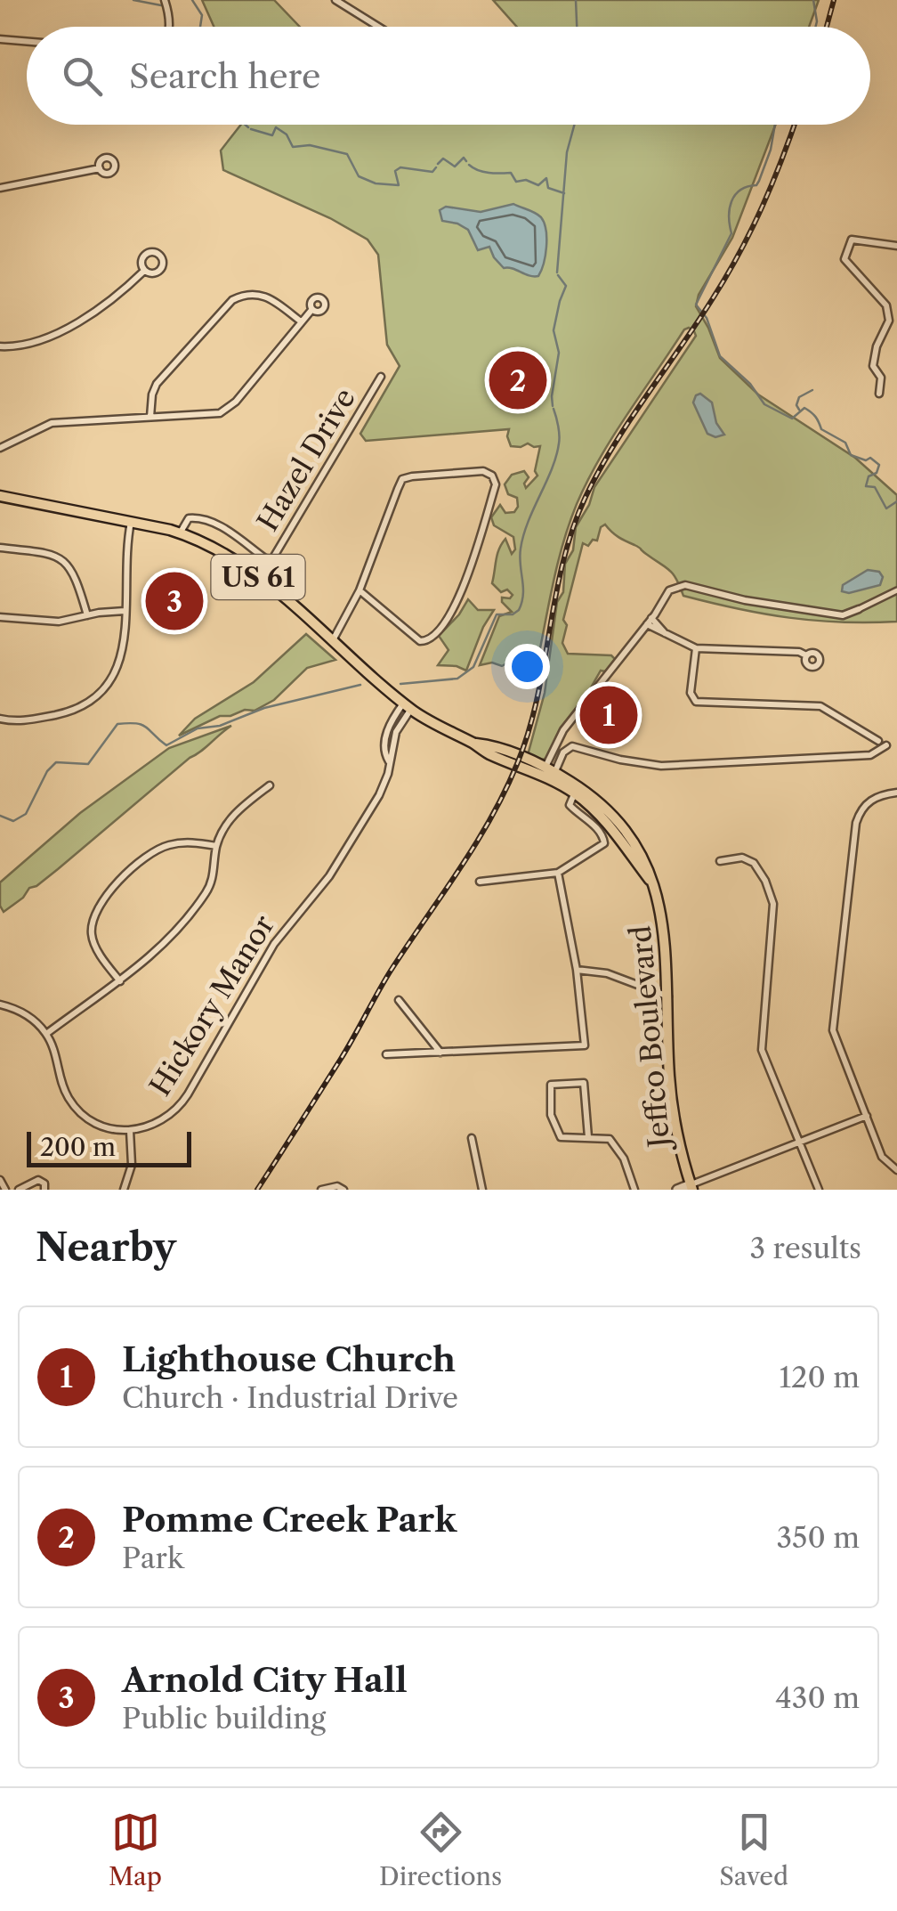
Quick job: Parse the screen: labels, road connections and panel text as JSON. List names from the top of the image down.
{
  "streets": {
    "main road": ["US 61", "Jeffco Boulevard"],
    "street": ["Hazel Drive", "Hickory Manor"]
  },
  "crossings": [
    ["Hazel Drive", "Jeffco Boulevard"],
    ["Hickory Manor", "Jeffco Boulevard"]
  ],
  "scale_bar": "200 m",
  "page": {
    "search": "Search here",
    "pins": ["2", "3", "1"],
    "scale": "200 m",
    "heading": ["Nearby", "3 results"],
    "list": [
      {
        "mark": "1",
        "name": "Lighthouse Church",
        "note": "Church · Industrial Drive",
        "value": "120 m"
      },
      {
        "mark": "2",
        "name": "Pomme Creek Park",
        "note": "Park",
        "value": "350 m"
      },
      {
        "mark": "3",
        "name": "Arnold City Hall",
        "note": "Public building",
        "value": "430 m"
      }
    ],
    "nav": ["Map", "Directions", "Saved"]
  }
}
